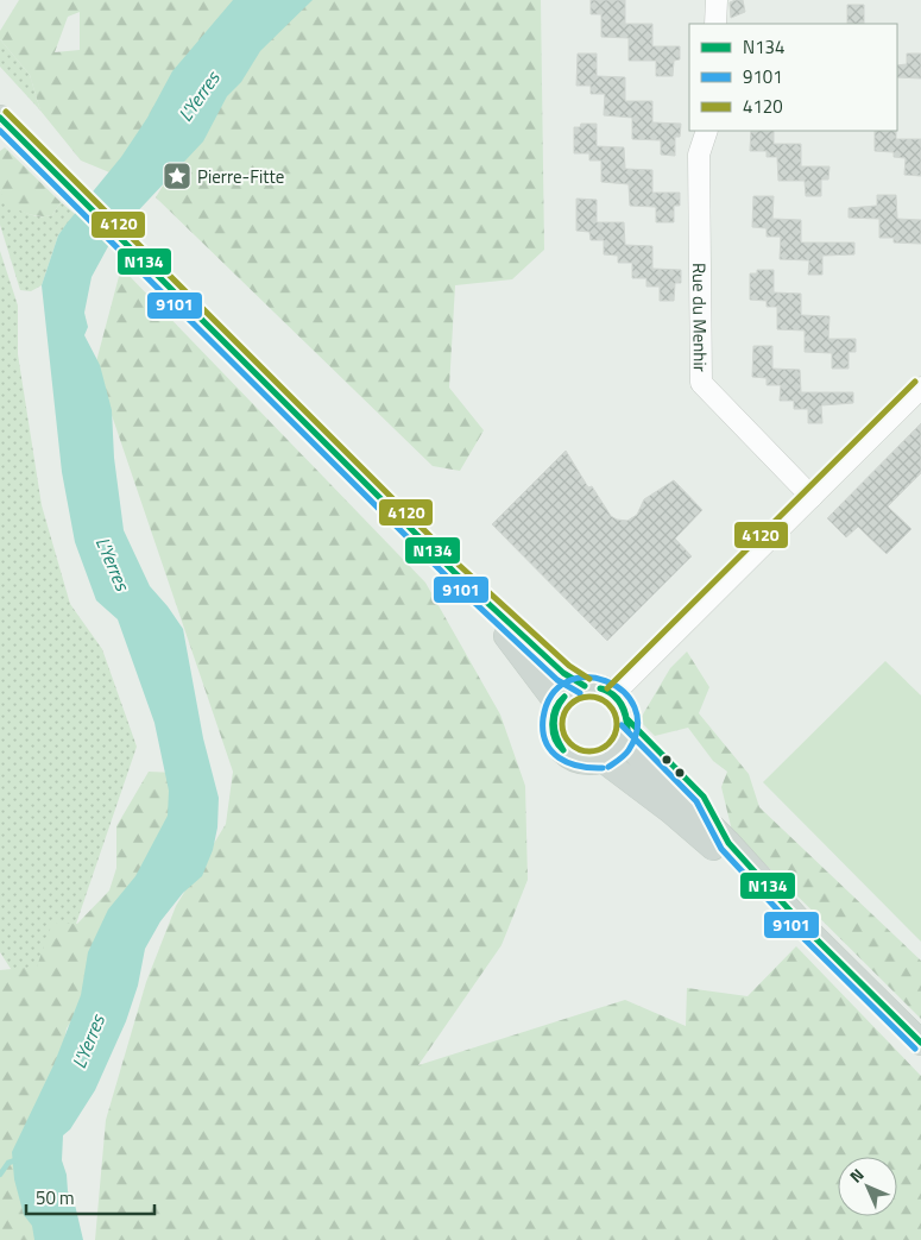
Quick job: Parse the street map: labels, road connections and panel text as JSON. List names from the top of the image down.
{
  "streets": {
    "street": ["Rue du Menhir"]
  },
  "water": ["L'Yerres"],
  "places": {
    "place": ["Pierre-Fitte"]
  },
  "lines": ["transit line 4120", "transit line N134", "transit line 9101"],
  "legend": ["N134", "9101", "4120"],
  "scale_bar": "50 m",
  "north": "top left"
}
